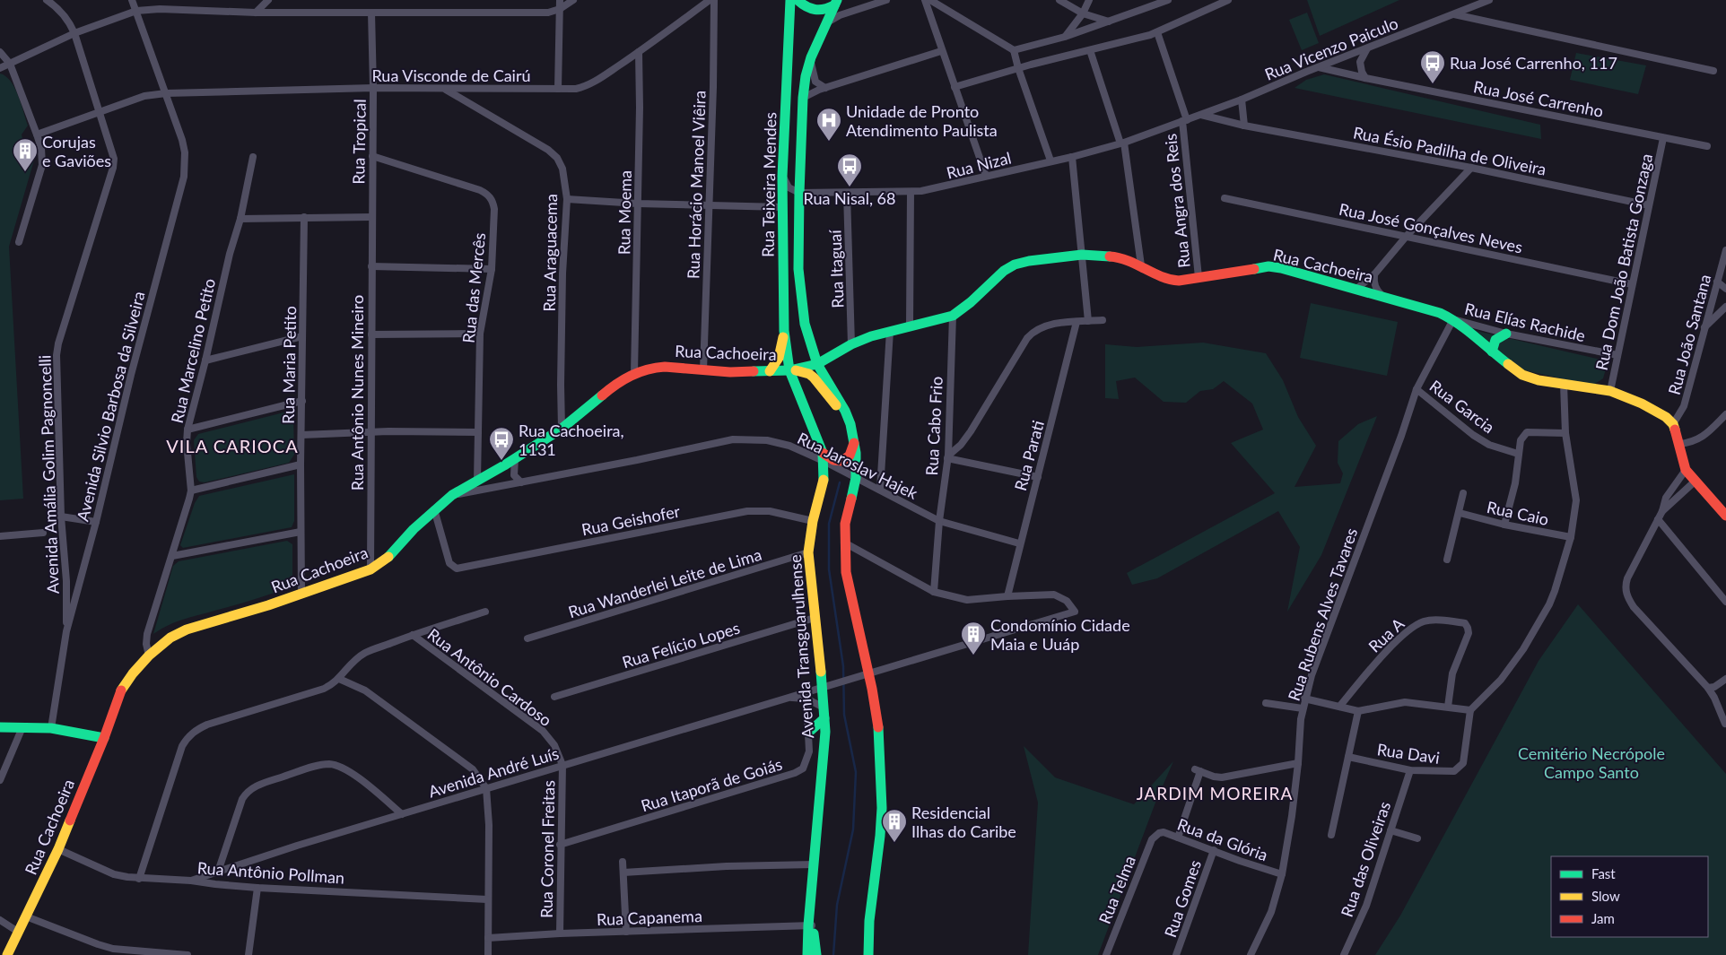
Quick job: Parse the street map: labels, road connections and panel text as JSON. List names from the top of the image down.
{
  "streets": {
    "main road": ["Rua Teixeira Mendes", "Rua Cachoeira", "Avenida Transguarulhense"],
    "street": [
      "Rua Vicenzo Paiculo",
      "Rua Visconde de Cairú",
      "Rua José Carrenho",
      "Rua Tropical",
      "Rua Ésio Padilha de Oliveira",
      "Rua Nizal",
      "Rua Horácio Manoel Viêira",
      "Rua Angra dos Reis",
      "Rua Moema",
      "Rua José Gonçalves Neves",
      "Rua Araguacema",
      "Rua Dom João Batista Gonzaga",
      "Rua Itaguaí",
      "Rua das Mercês",
      "Rua Elías Rachide",
      "Rua João Santana",
      "Rua Marcelino Petito",
      "Rua Maria Petito",
      "Rua Antônio Nunes Mineiro",
      "Avenida Silvio Barbosa da Silveira",
      "Rua Garcia",
      "Rua Cabo Frio",
      "Rua Parati",
      "Rua Jaroslav Hajek",
      "Avenida Amália Golim Pagnoncelli",
      "Rua Caio",
      "Rua Geishofer",
      "Rua Wanderlei Leite de Lima",
      "Rua Rubens Alves Tavares",
      "Rua A",
      "Rua Felício Lopes",
      "Rua Antônio Cardoso",
      "Rua Davi",
      "Avenida André Luís",
      "Rua Itaporã de Goiás",
      "Rua da Glória",
      "Rua Coronel Freitas",
      "Rua das Oliveiras",
      "Rua Antônio Pollman",
      "Rua Telma",
      "Rua Gomes",
      "Rua Capanema"
    ]
  },
  "crossings": [
    ["Rua Vicenzo Paiculo", "Rua José Carrenho"],
    ["Rua Vicenzo Paiculo", "Rua Ésio Padilha de Oliveira"],
    ["Rua Vicenzo Paiculo", "Rua Nizal"],
    ["Rua Vicenzo Paiculo", "Rua Angra dos Reis"],
    ["Rua Visconde de Cairú", "Rua Tropical"],
    ["Rua Visconde de Cairú", "Rua Moema"],
    ["Rua Visconde de Cairú", "Rua Araguacema"],
    ["Rua Visconde de Cairú", "Avenida Silvio Barbosa da Silveira"],
    ["Rua Visconde de Cairú", "Avenida Amália Golim Pagnoncelli"],
    ["Rua José Carrenho", "Rua Dom João Batista Gonzaga"],
    ["Rua Tropical", "Rua das Mercês"],
    ["Rua Tropical", "Rua Antônio Nunes Mineiro"],
    ["Rua Ésio Padilha de Oliveira", "Rua Dom João Batista Gonzaga"],
    ["Rua Nizal", "Rua Teixeira Mendes"],
    ["Rua Nizal", "Rua Angra dos Reis"],
    ["Rua Nizal", "Rua Itaguaí"],
    ["Rua Horácio Manoel Viêira", "Rua Cachoeira"],
    ["Rua Teixeira Mendes", "Rua Cachoeira"],
    ["Rua Teixeira Mendes", "Avenida Transguarulhense"],
    ["Rua Angra dos Reis", "Rua Cachoeira"],
    ["Rua Moema", "Rua Cachoeira"],
    ["Rua José Gonçalves Neves", "Rua Dom João Batista Gonzaga"],
    ["Rua Araguacema", "Rua Cachoeira"],
    ["Rua Dom João Batista Gonzaga", "Rua Cachoeira"],
    ["Rua Dom João Batista Gonzaga", "Rua Elías Rachide"],
    ["Rua Cachoeira", "Rua Itaguaí"],
    ["Rua Cachoeira", "Rua das Mercês"],
    ["Rua Cachoeira", "Rua Elías Rachide"],
    ["Rua Cachoeira", "Rua João Santana"],
    ["Rua Cachoeira", "Rua Marcelino Petito"],
    ["Rua Cachoeira", "Rua Maria Petito"],
    ["Rua Cachoeira", "Rua Antônio Nunes Mineiro"],
    ["Rua Cachoeira", "Rua Cabo Frio"],
    ["Rua Cachoeira", "Rua Jaroslav Hajek"],
    ["Rua Cachoeira", "Rua Geishofer"],
    ["Rua Cachoeira", "Rua Rubens Alves Tavares"],
    ["Rua Cachoeira", "Avenida Transguarulhense"],
    ["Rua Cachoeira", "Rua Antônio Pollman"],
    ["Rua Elías Rachide", "Rua Rubens Alves Tavares"],
    ["Avenida Silvio Barbosa da Silveira", "Avenida Amália Golim Pagnoncelli"],
    ["Rua Garcia", "Rua Rubens Alves Tavares"],
    ["Rua Cabo Frio", "Rua Jaroslav Hajek"],
    ["Rua Parati", "Rua Jaroslav Hajek"],
    ["Rua Parati", "Avenida André Luís"],
    ["Rua Jaroslav Hajek", "Avenida Transguarulhense"],
    ["Rua Geishofer", "Avenida Transguarulhense"],
    ["Rua Wanderlei Leite de Lima", "Avenida Transguarulhense"],
    ["Rua Rubens Alves Tavares", "Rua da Glória"],
    ["Rua Felício Lopes", "Avenida Transguarulhense"],
    ["Avenida Transguarulhense", "Avenida André Luís"],
    ["Avenida Transguarulhense", "Rua Capanema"],
    ["Rua Antônio Cardoso", "Avenida André Luís"],
    ["Rua Antônio Cardoso", "Rua Coronel Freitas"],
    ["Rua Davi", "Rua das Oliveiras"],
    ["Avenida André Luís", "Rua Itaporã de Goiás"],
    ["Avenida André Luís", "Rua Coronel Freitas"],
    ["Avenida André Luís", "Rua Antônio Pollman"],
    ["Rua Itaporã de Goiás", "Rua Coronel Freitas"],
    ["Rua da Glória", "Rua Telma"],
    ["Rua da Glória", "Rua Gomes"],
    ["Rua Coronel Freitas", "Rua Capanema"]
  ],
  "districts": ["VILA CARIOCA", "JARDIM MOREIRA"],
  "parks": ["Cemitério Necrópole Campo Santo"],
  "places": {
    "bus stop": ["Rua José Carrenho, 117", "Rua Nisal, 68", "Rua Cachoeira, 1131"],
    "hospital": ["Unidade de Pronto Atendimento Paulista"],
    "building": ["Corujas e Gaviões", "Condomínio Cidade Maia e Uuáp", "Residencial Ilhas do Caribe"]
  },
  "legend": ["Fast", "Slow", "Jam"]
}
